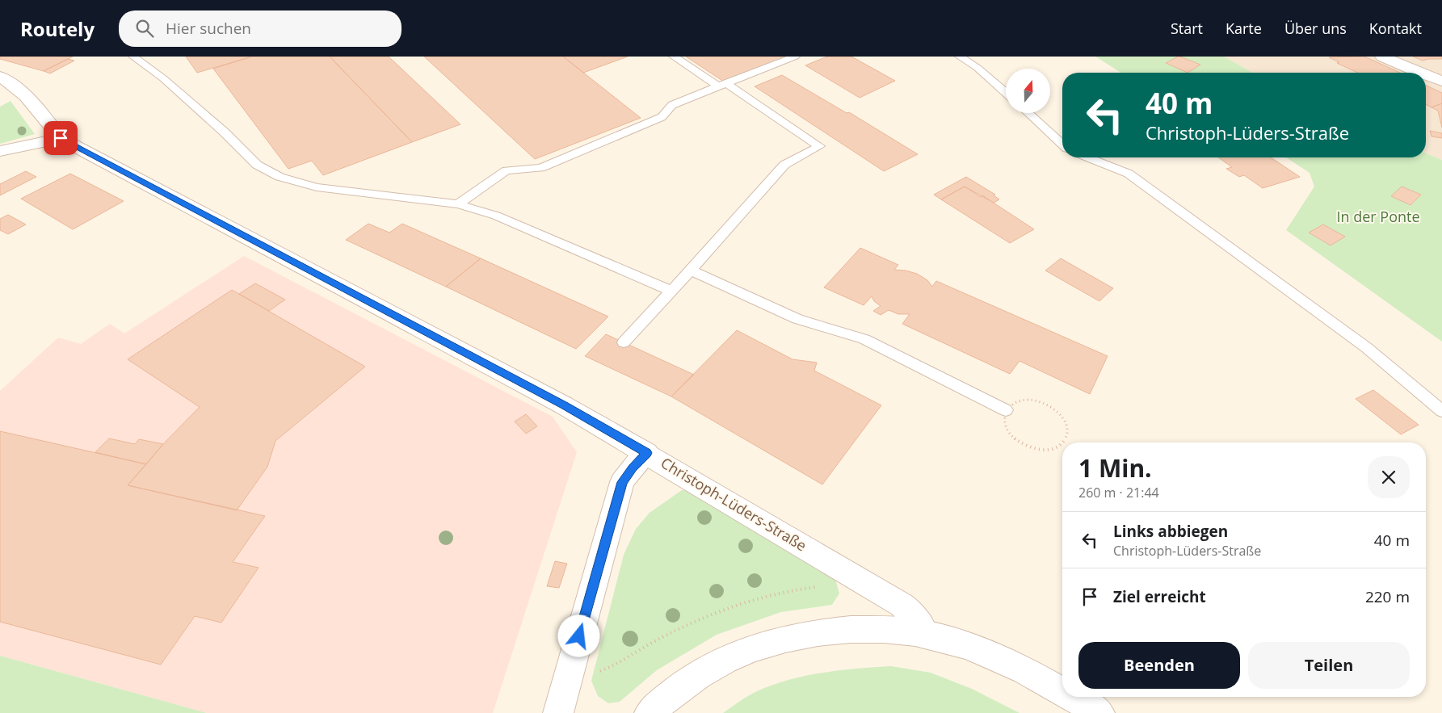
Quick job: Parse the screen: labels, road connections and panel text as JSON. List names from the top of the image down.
{
  "streets": {
    "street": ["Christoph-Lüders-Straße"]
  },
  "parks": ["In der Ponte"],
  "north": "top",
  "page": {
    "header": "Routely",
    "search": "Hier suchen",
    "nav": [
      "Start",
      "Karte",
      "Über uns",
      "Kontakt"
    ],
    "turn": ["40 m", "Christoph-Lüders-Straße"],
    "heading": ["1 Min.", "260 m · 21:44"],
    "list": [
      {
        "name": "Links abbiegen",
        "note": "Christoph-Lüders-Straße",
        "value": "40 m"
      },
      {
        "name": "Ziel erreicht",
        "value": "220 m"
      }
    ],
    "buttons": ["Beenden", "Teilen"]
  }
}
